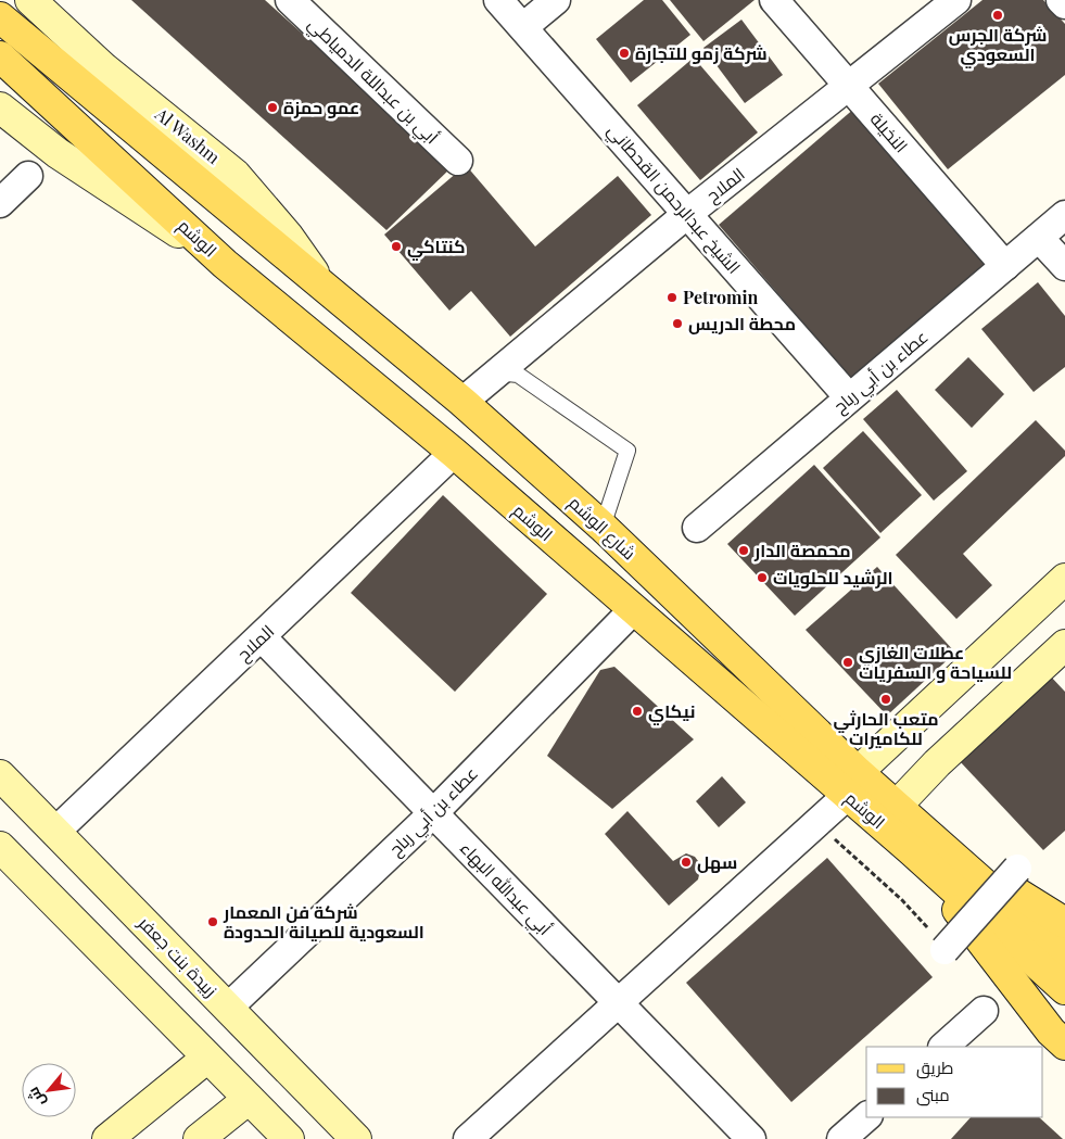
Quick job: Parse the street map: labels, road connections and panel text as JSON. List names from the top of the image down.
{
  "streets": {
    "main road": ["الوشم", "شارع الوشم"],
    "street": [
      "أبي بن عبداللة الدمياطي",
      "النخيلة",
      "Al Washm",
      "الملاح",
      "الشيخ عبدالرحمن القحطاني",
      "عطاء بن أبي رباح",
      "أبي عبدالله البهاء",
      "زبيدة بنت جعفر"
    ]
  },
  "crossings": [
    ["النخيلة", "الملاح"],
    ["النخيلة", "عطاء بن أبي رباح"],
    ["Al Washm", "شارع الوشم"],
    ["الملاح", "الشيخ عبدالرحمن القحطاني"],
    ["الملاح", "الوشم"],
    ["الملاح", "شارع الوشم"],
    ["الملاح", "أبي عبدالله البهاء"],
    ["الملاح", "زبيدة بنت جعفر"],
    ["الشيخ عبدالرحمن القحطاني", "عطاء بن أبي رباح"],
    ["الوشم", "عطاء بن أبي رباح"],
    ["الوشم", "شارع الوشم"],
    ["عطاء بن أبي رباح", "أبي عبدالله البهاء"],
    ["عطاء بن أبي رباح", "زبيدة بنت جعفر"]
  ],
  "places": [
    "شركة الجرس السعودي",
    "شركة زمو للتجارة",
    "عمو حمزة",
    "كنتاكي",
    "Petromin",
    "محطة الدريس",
    "محمصة الدار",
    "الرشيد للحلويات",
    "عطلات الغازي للسياحة و السفريات",
    "متعب الحارثي للكاميرات",
    "نيكاي",
    "سهل",
    "شركة فن المعمار السعودية للصيانة الحدودة"
  ],
  "legend": ["طريق", "مبنى"],
  "north": "bottom left"
}
